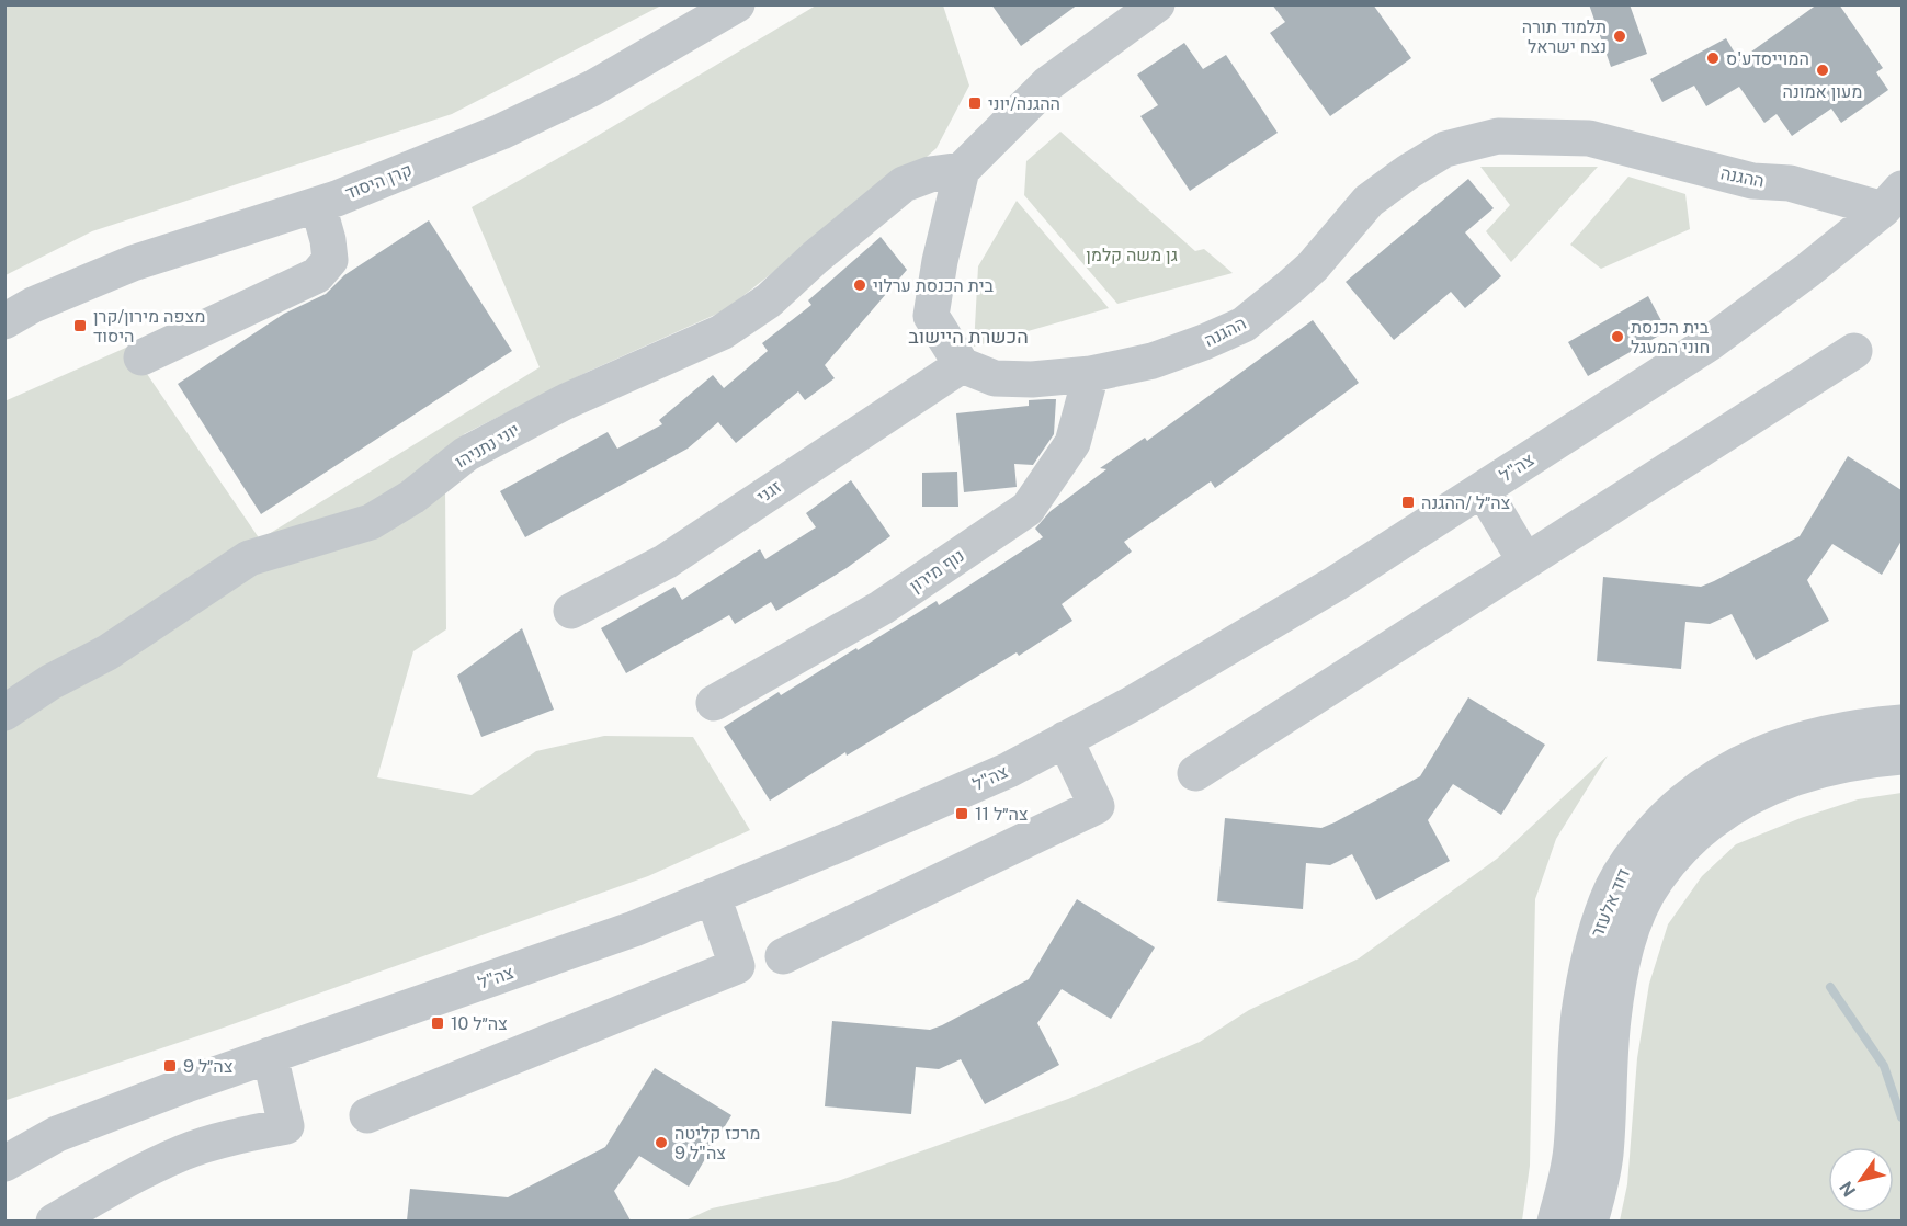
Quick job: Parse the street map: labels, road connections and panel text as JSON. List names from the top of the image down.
{
  "streets": {
    "street": [
      "ההגנה",
      "קרן היסוד",
      "יוני נתניהו",
      "צה\"ל",
      "זגני",
      "נוף מירון",
      "דוד אלעזר"
    ]
  },
  "crossings": [
    ["ההגנה", "צה\"ל"],
    ["ההגנה", "זגני"],
    ["ההגנה", "נוף מירון"]
  ],
  "districts": ["הכשרת היישוב"],
  "parks": ["גן משה קלמן"],
  "places": {
    "other": [
      "תלמוד תורה נצח ישראל",
      "המוייסדע'ס",
      "מעון אמונה",
      "בית הכנסת ערלוי",
      "בית הכנסת חוני המעגל",
      "מרכז קליטה צה\"ל 9"
    ],
    "transit": [
      "ההגנה/יוני",
      "מצפה מירון/קרן היסוד",
      "צה״ל /ההגנה",
      "צה״ל 11",
      "צה״ל 10",
      "צה״ל 9"
    ]
  },
  "north": "bottom left"
}
